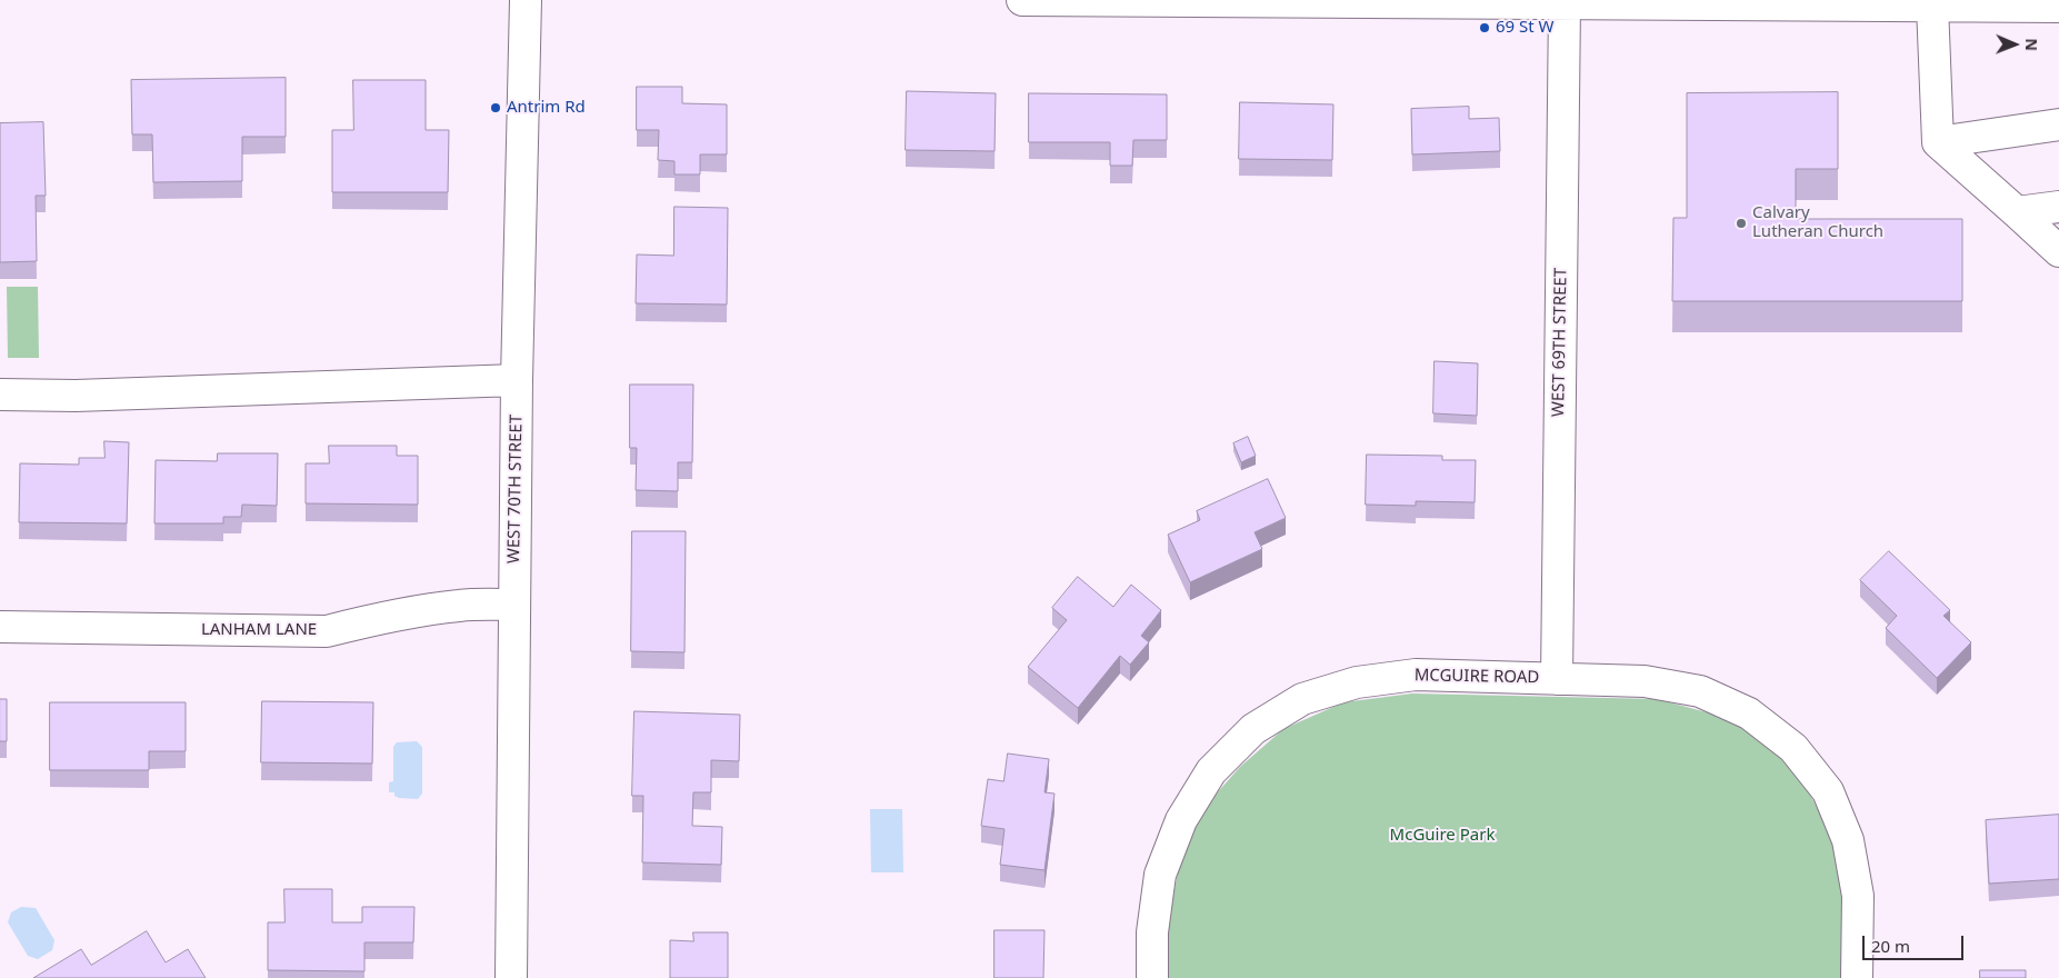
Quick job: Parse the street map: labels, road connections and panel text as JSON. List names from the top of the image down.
{
  "streets": {
    "street": [
      "WEST 69TH STREET",
      "WEST 70TH STREET",
      "LANHAM LANE",
      "MCGUIRE ROAD"
    ]
  },
  "crossings": [
    ["WEST 69TH STREET", "MCGUIRE ROAD"],
    ["WEST 70TH STREET", "LANHAM LANE"]
  ],
  "parks": ["McGuire Park"],
  "places": ["69 St W", "Antrim Rd", "Calvary Lutheran Church"],
  "scale_bar": "20 m",
  "north": "right"
}
